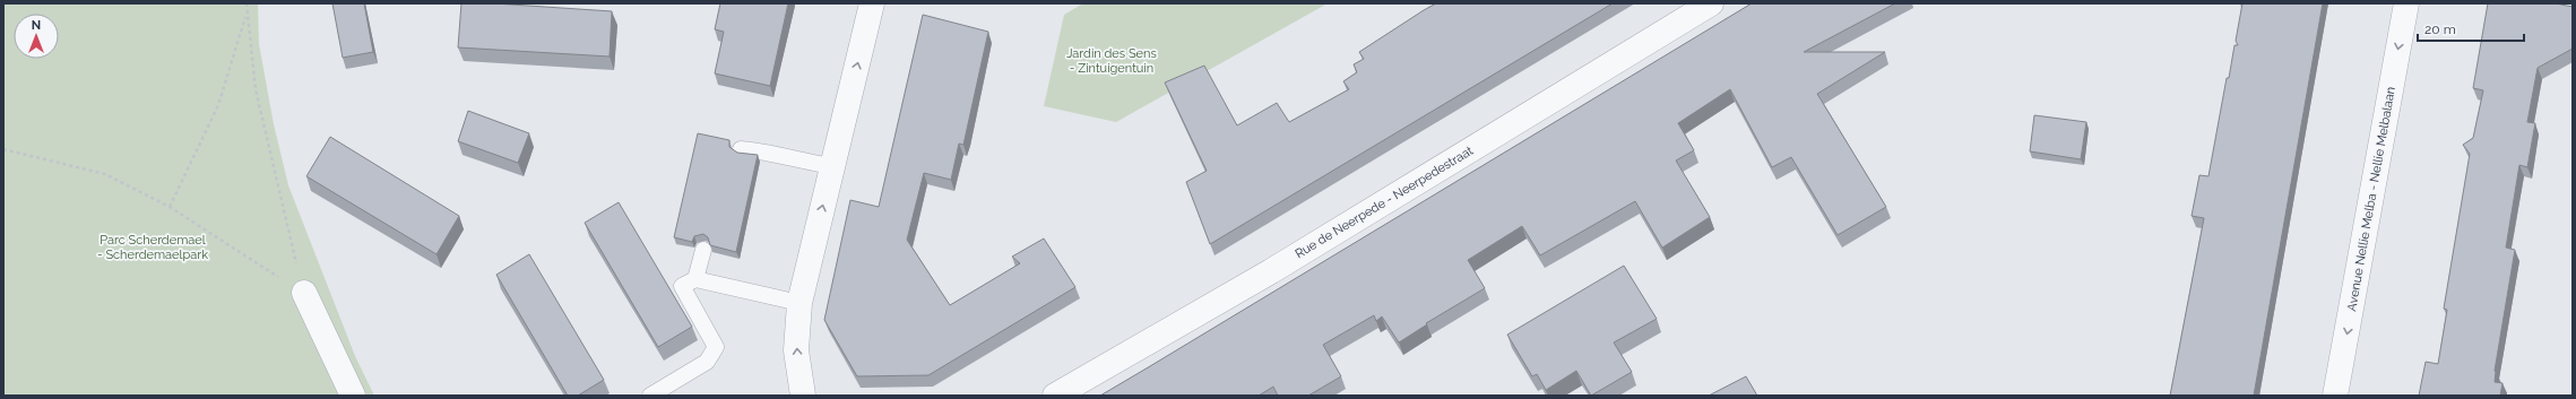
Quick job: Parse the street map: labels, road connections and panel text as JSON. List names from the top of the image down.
{
  "streets": {
    "street": ["Avenue Nellie Melba - Nellie Melbalaan", "Rue de Neerpede - Neerpedestraat"]
  },
  "one_way": ["Avenue Nellie Melba - Nellie Melbalaan"],
  "parks": ["Jardin des Sens - Zintuigentuin", "Parc Scherdemael - Scherdemaelpark"],
  "scale_bar": "20 m",
  "north": "top"
}
